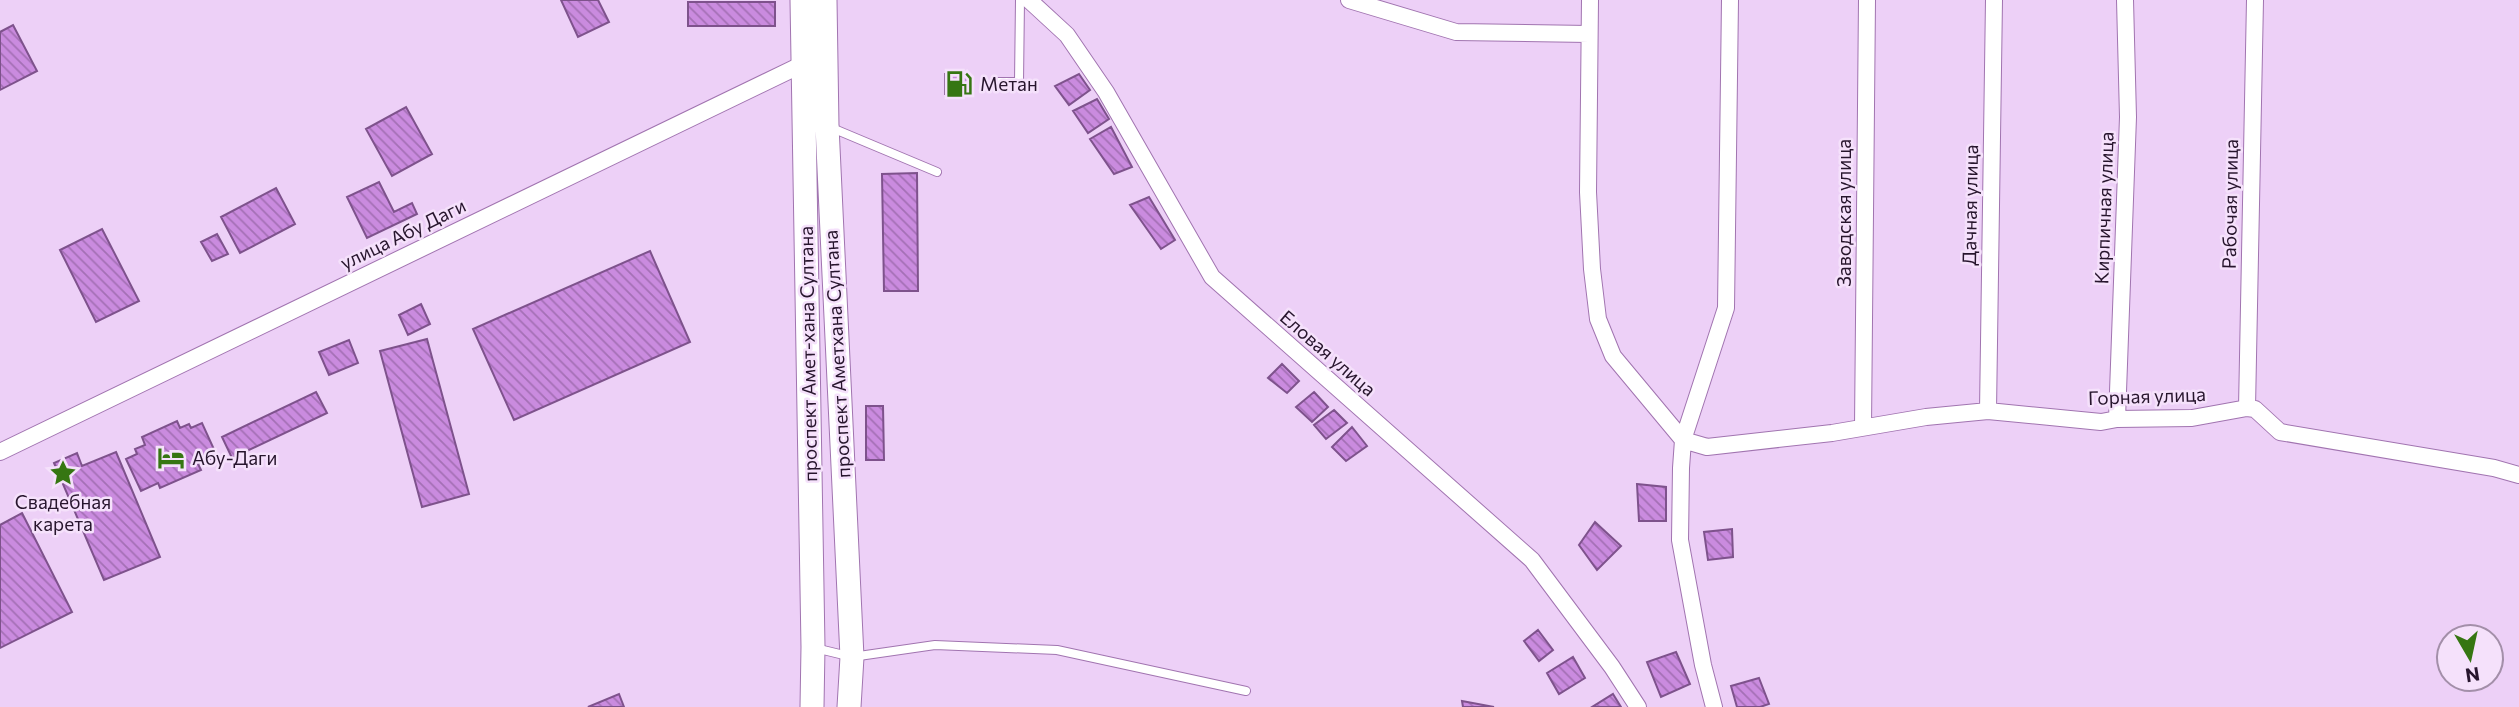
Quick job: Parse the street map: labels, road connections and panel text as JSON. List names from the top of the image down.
{
  "streets": {
    "main road": ["проспект Амет-хана Султана", "проспект Аметхана Султана"],
    "street": [
      "Рабочая улица",
      "Дачная улица",
      "Кирпичная улица",
      "Заводская улица",
      "улица Абу Даги",
      "Еловая улица",
      "Горная улица"
    ]
  },
  "crossings": [
    ["Рабочая улица", "Горная улица"],
    ["Дачная улица", "Горная улица"],
    ["Кирпичная улица", "Горная улица"],
    ["Заводская улица", "Горная улица"],
    ["улица Абу Даги", "проспект Амет-хана Султана"]
  ],
  "places": {
    "fuel station": ["Метан"],
    "hotel": ["Абу-Даги"],
    "place": ["Свадебная карета"]
  },
  "north": "bottom"
}
